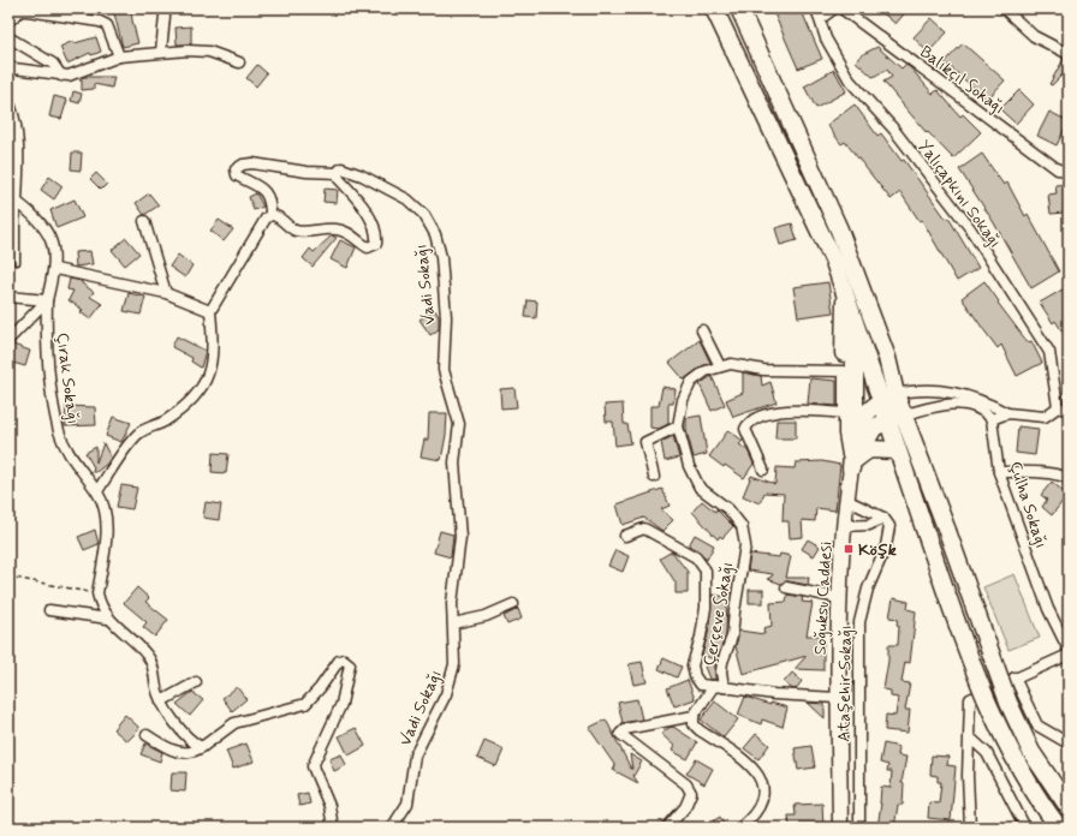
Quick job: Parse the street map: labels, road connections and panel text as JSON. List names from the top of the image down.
{
  "streets": {
    "main road": ["Soğuksu Caddesi"],
    "street": [
      "Balıkçıl Sokağı",
      "Yalıçapkını Sokağı",
      "Vadi Sokağı",
      "Çırak Sokağı",
      "Çulha Sokağı",
      "Çerçeve Sokağı",
      "Ataşehir Sokağı"
    ]
  },
  "crossings": [
    ["Soğuksu Caddesi", "Çerçeve Sokağı"]
  ],
  "places": {
    "transit": ["Köşk"]
  }
}
